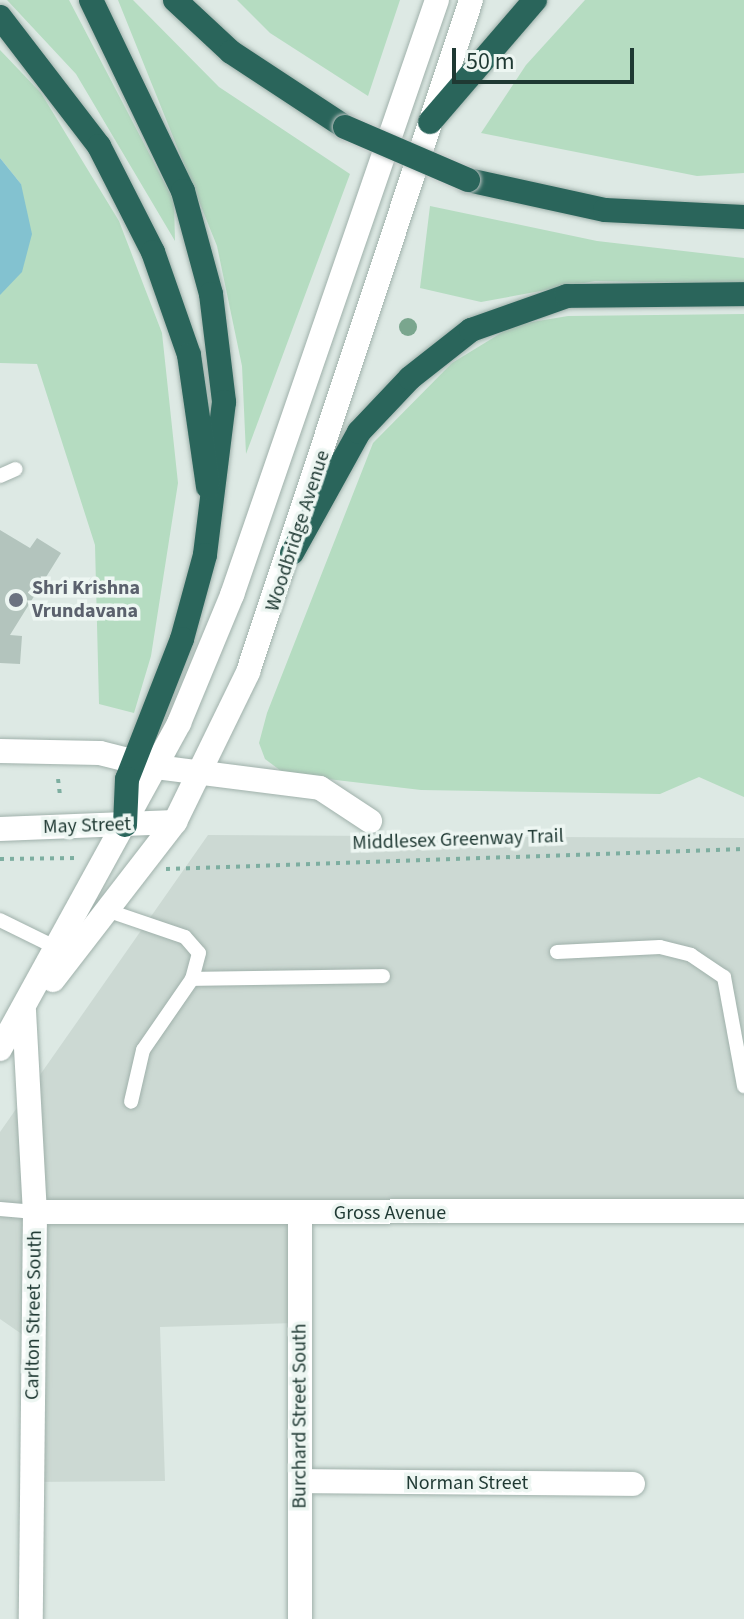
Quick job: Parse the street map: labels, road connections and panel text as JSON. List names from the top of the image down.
{
  "streets": {
    "main road": [
      "Woodbridge Avenue",
      "May Street",
      "Gross Avenue",
      "Carlton Street South",
      "Burchard Street South",
      "Norman Street"
    ],
    "path": ["Middlesex Greenway Trail"]
  },
  "crossings": [
    ["Woodbridge Avenue", "May Street"],
    ["Woodbridge Avenue", "Carlton Street South"],
    ["Gross Avenue", "Carlton Street South"],
    ["Gross Avenue", "Burchard Street South"],
    ["Burchard Street South", "Norman Street"]
  ],
  "places": ["Shri Krishna Vrundavana"],
  "scale_bar": "50 m"
}
